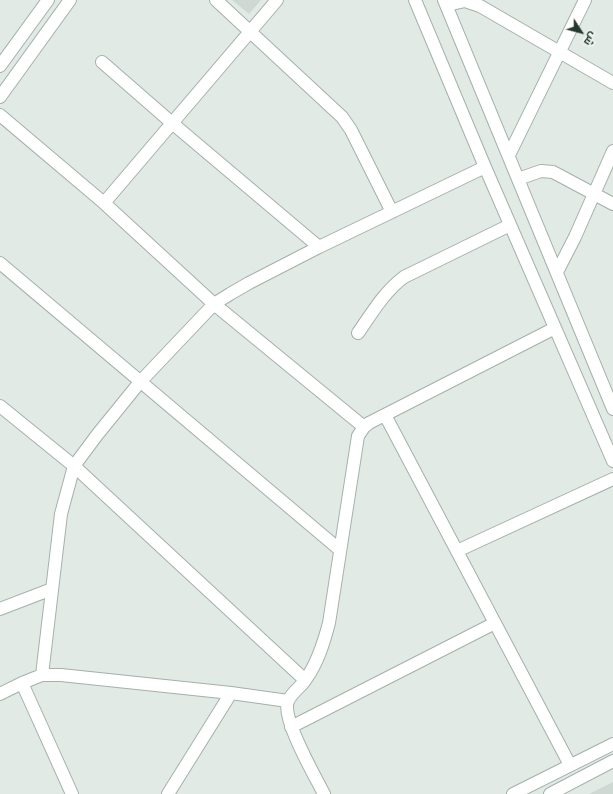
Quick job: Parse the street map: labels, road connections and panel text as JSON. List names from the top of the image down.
{
  "north": "bottom right"
}
